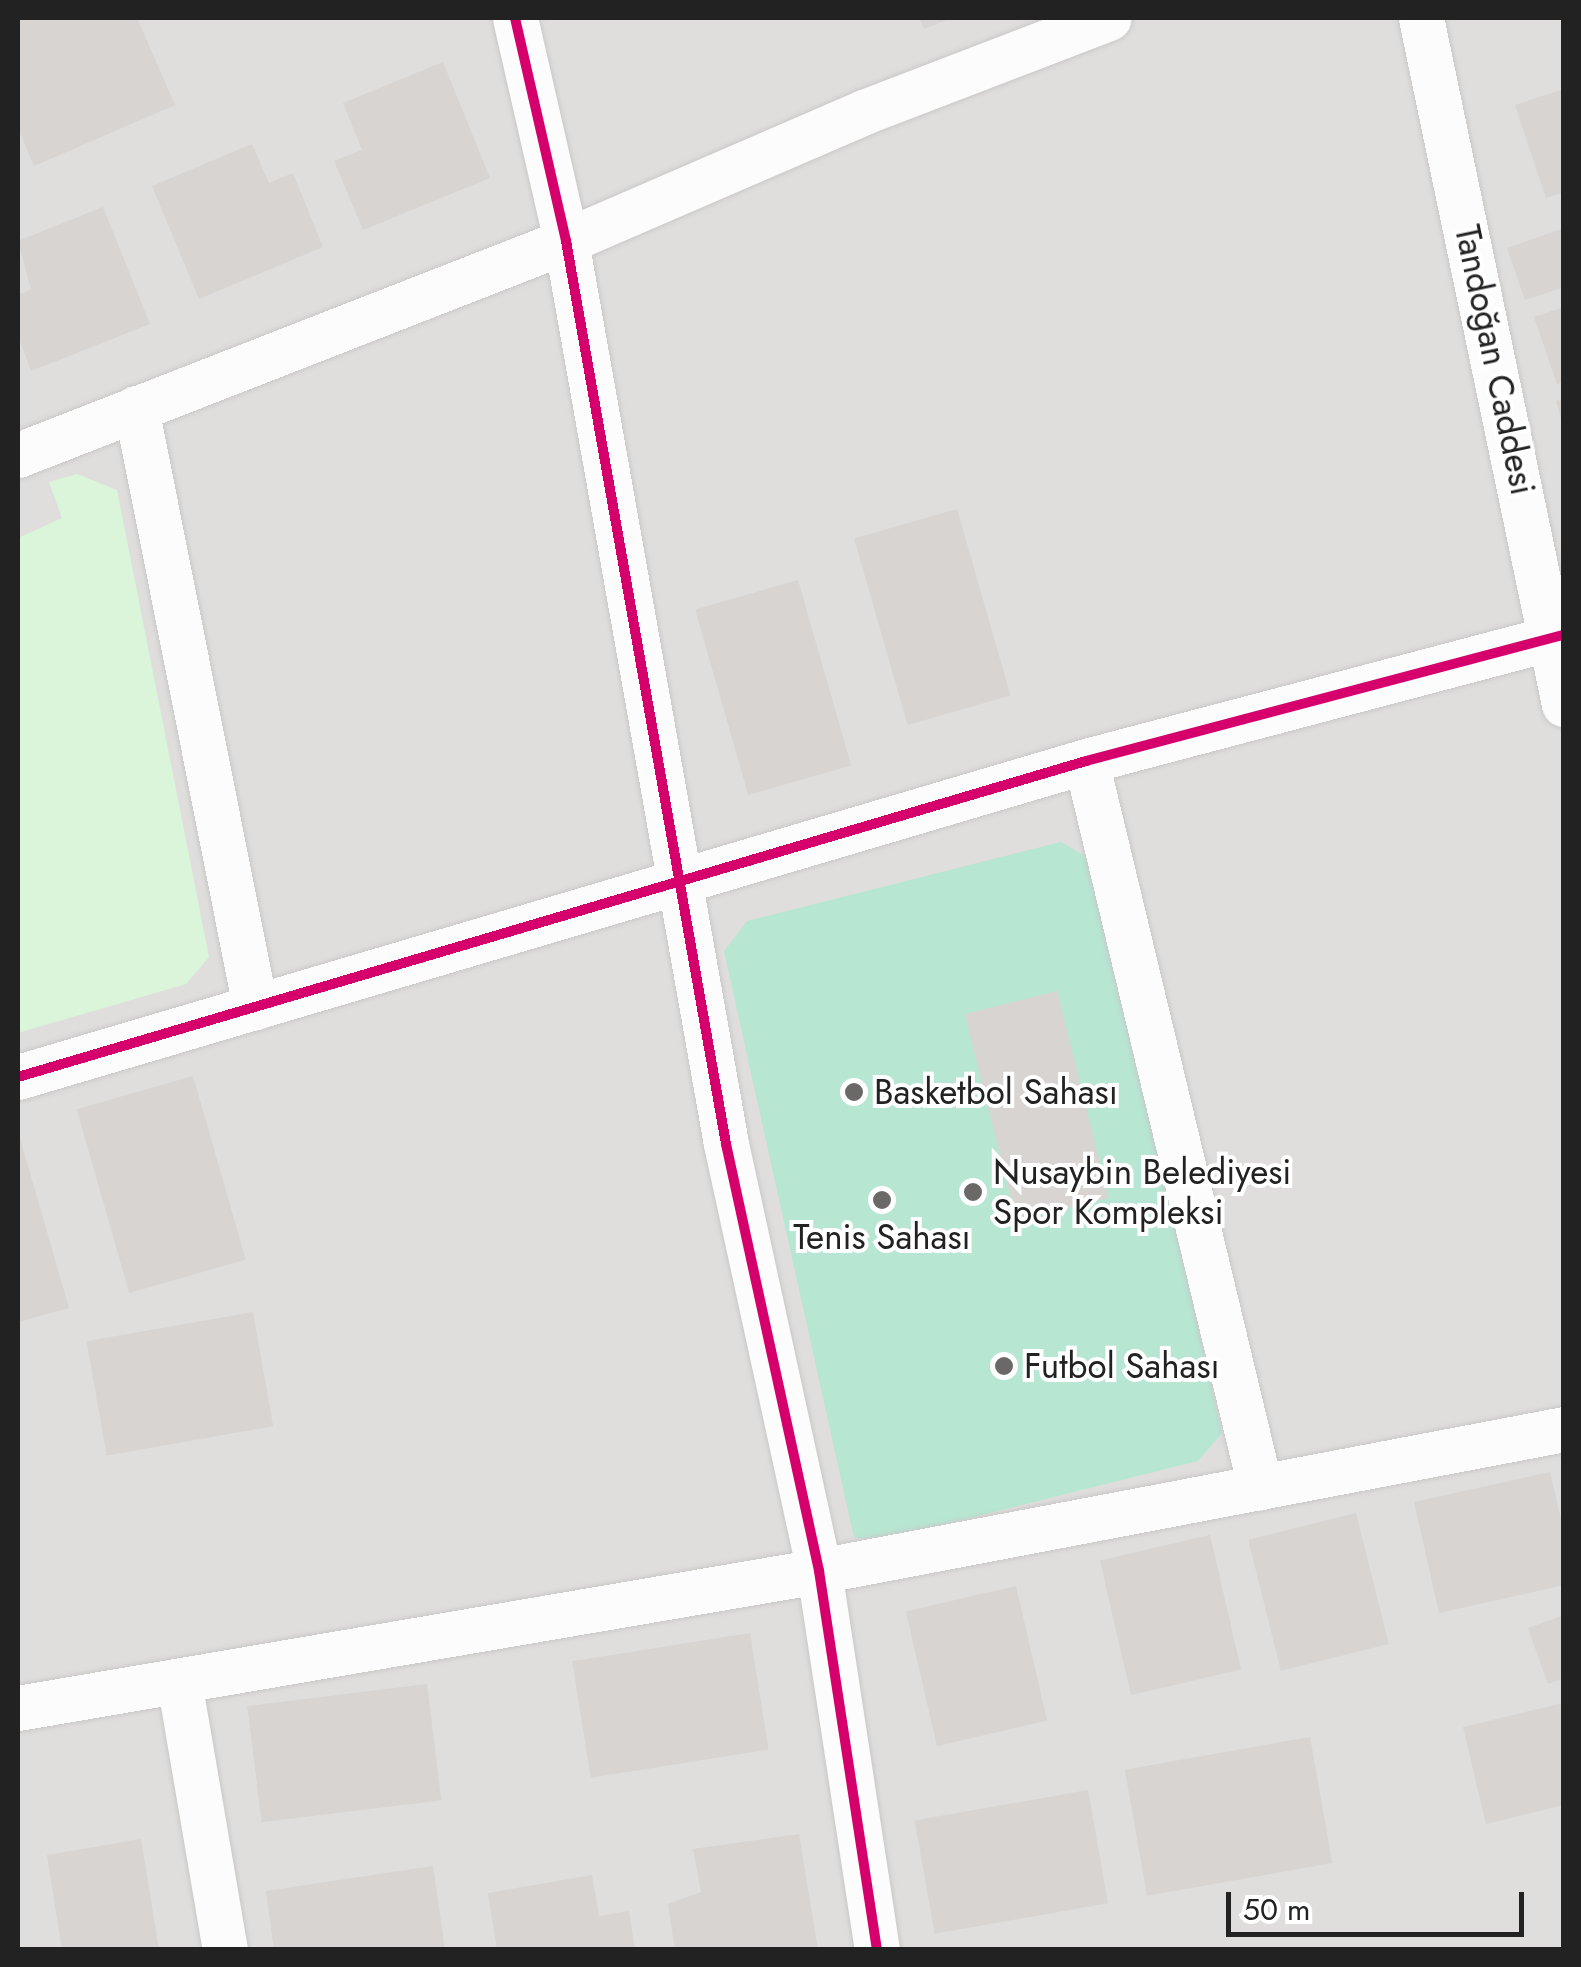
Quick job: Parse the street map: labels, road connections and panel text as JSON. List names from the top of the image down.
{
  "streets": {
    "street": ["Tandoğan Caddesi"]
  },
  "places": [
    "Basketbol Sahası",
    "Nusaybin Belediyesi Spor Kompleksi",
    "Tenis Sahası",
    "Futbol Sahası"
  ],
  "scale_bar": "50 m"
}
